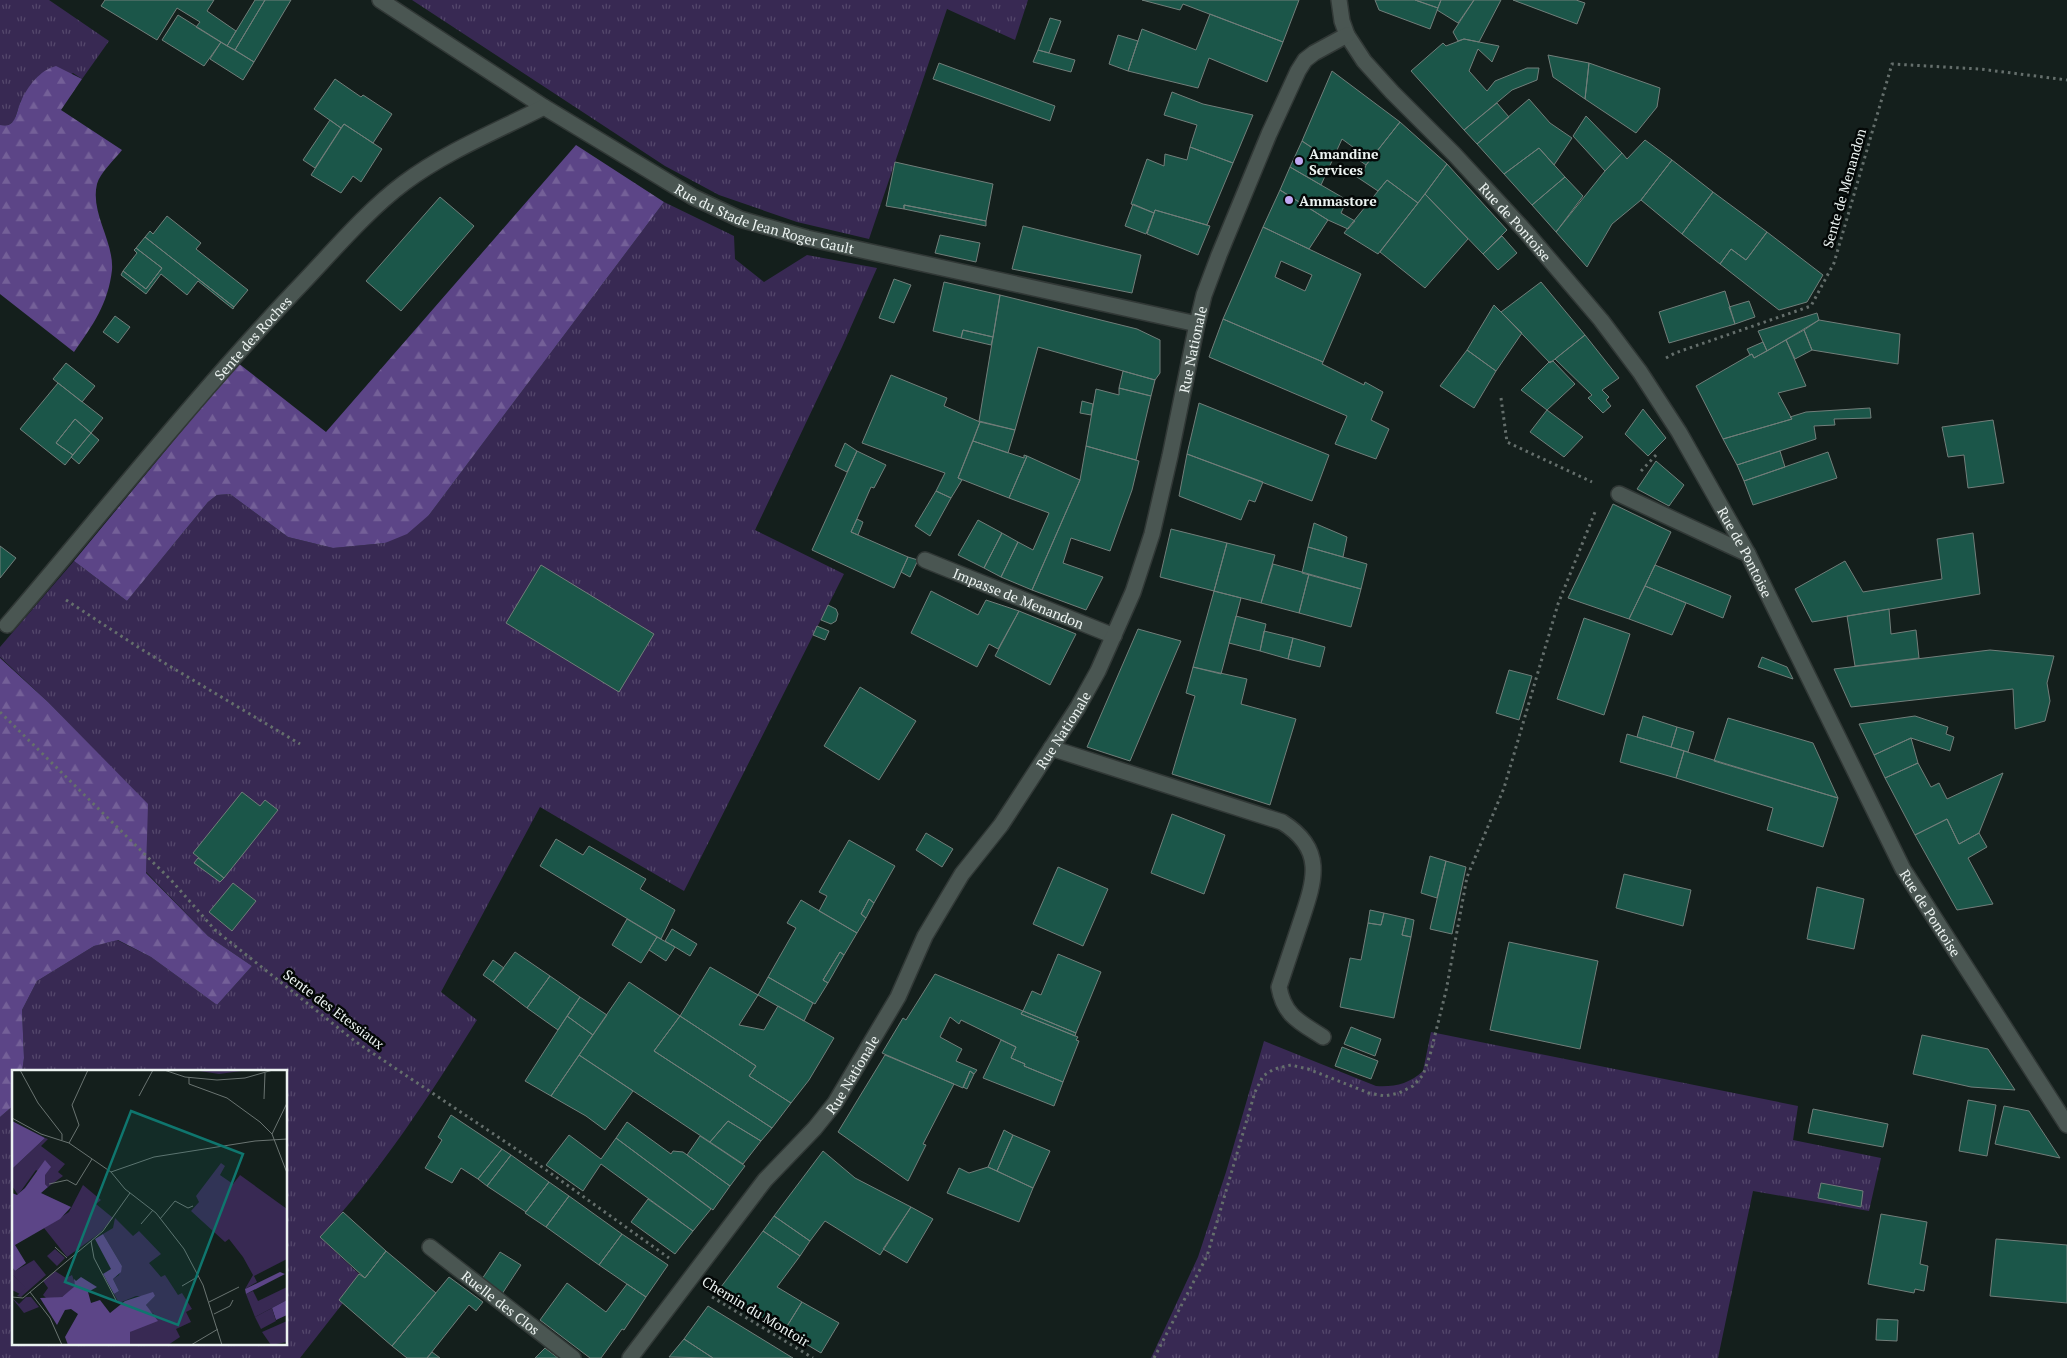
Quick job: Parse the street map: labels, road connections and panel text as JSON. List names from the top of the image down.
{
  "streets": {
    "street": [
      "Rue du Stade Jean Roger Gault",
      "Rue de Pontoise",
      "Sente des Roches",
      "Rue Nationale",
      "Impasse de Menandon",
      "Ruelle des Clos"
    ],
    "path": ["Sente de Menandon", "Sente des Etessiaux", "Chemin du Montoir"]
  },
  "crossings": [
    ["Sente de Menandon", "Rue de Pontoise"],
    ["Rue du Stade Jean Roger Gault", "Sente des Roches"],
    ["Rue du Stade Jean Roger Gault", "Rue Nationale"],
    ["Rue de Pontoise", "Rue Nationale"],
    ["Rue Nationale", "Impasse de Menandon"],
    ["Rue Nationale", "Sente des Etessiaux"],
    ["Rue Nationale", "Chemin du Montoir"],
    ["Sente des Etessiaux", "Chemin du Montoir"]
  ],
  "places": ["Amandine Services", "Ammastore"]
}
